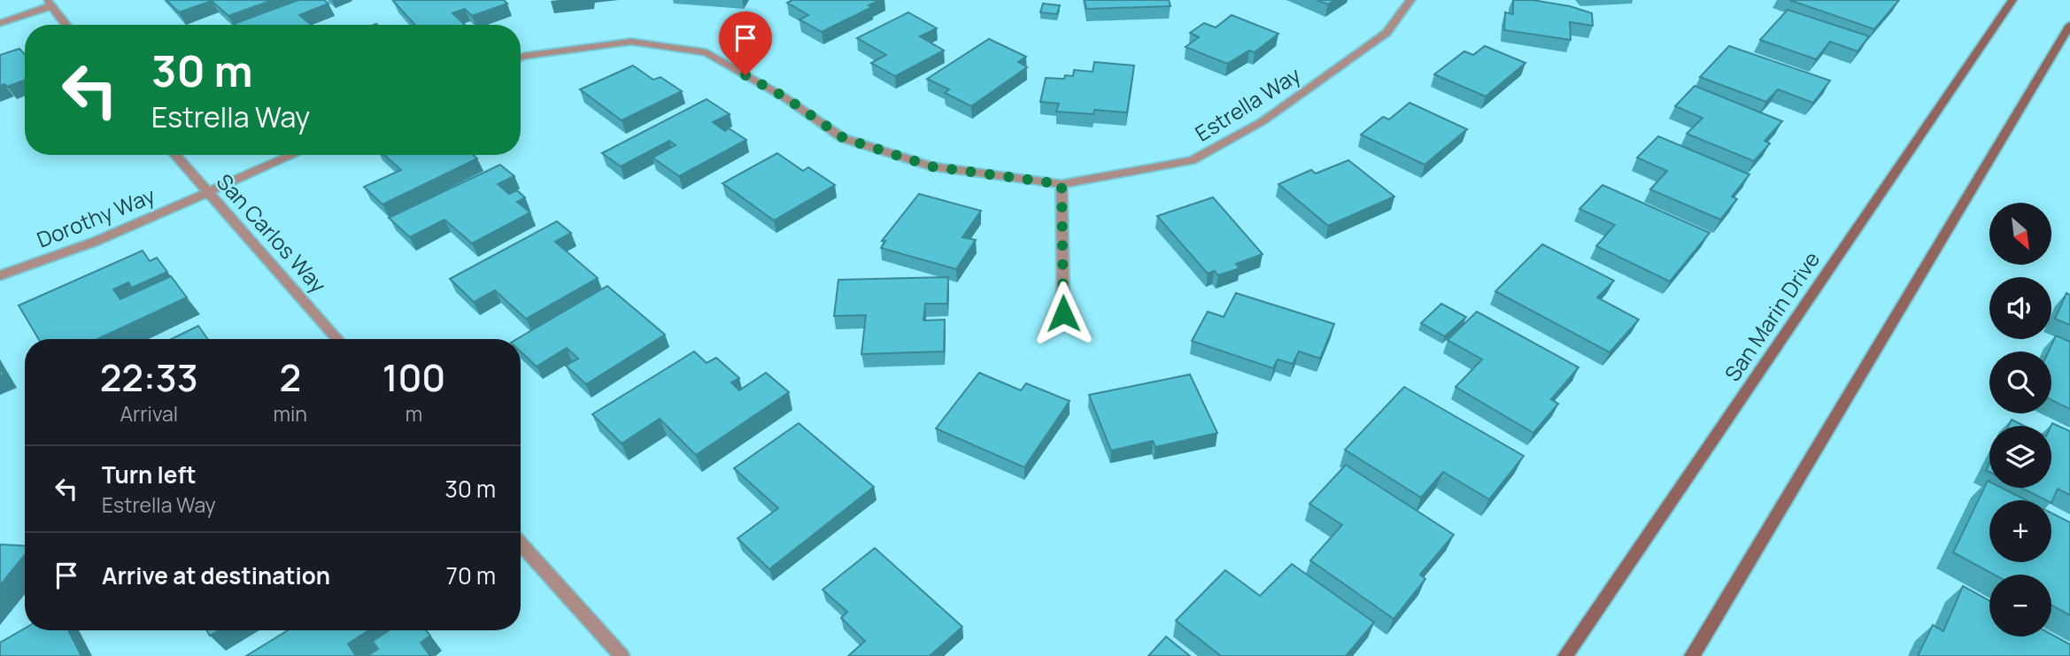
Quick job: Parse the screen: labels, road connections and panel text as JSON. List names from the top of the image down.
{
  "streets": {
    "main road": ["San Marin Drive"],
    "street": ["Estrella Way", "Dorothy Way", "San Carlos Way"]
  },
  "crossings": [
    ["Dorothy Way", "San Carlos Way"]
  ],
  "north": "bottom right",
  "page": {
    "turn": ["30 m", "Estrella Way"],
    "map_buttons": ["+", "−"],
    "eta": [
      "22:33",
      "Arrival",
      "2",
      "min",
      "100",
      "m"
    ],
    "list": [
      {
        "name": "Turn left",
        "note": "Estrella Way",
        "value": "30 m"
      },
      {
        "name": "Arrive at destination",
        "value": "70 m"
      }
    ]
  }
}
